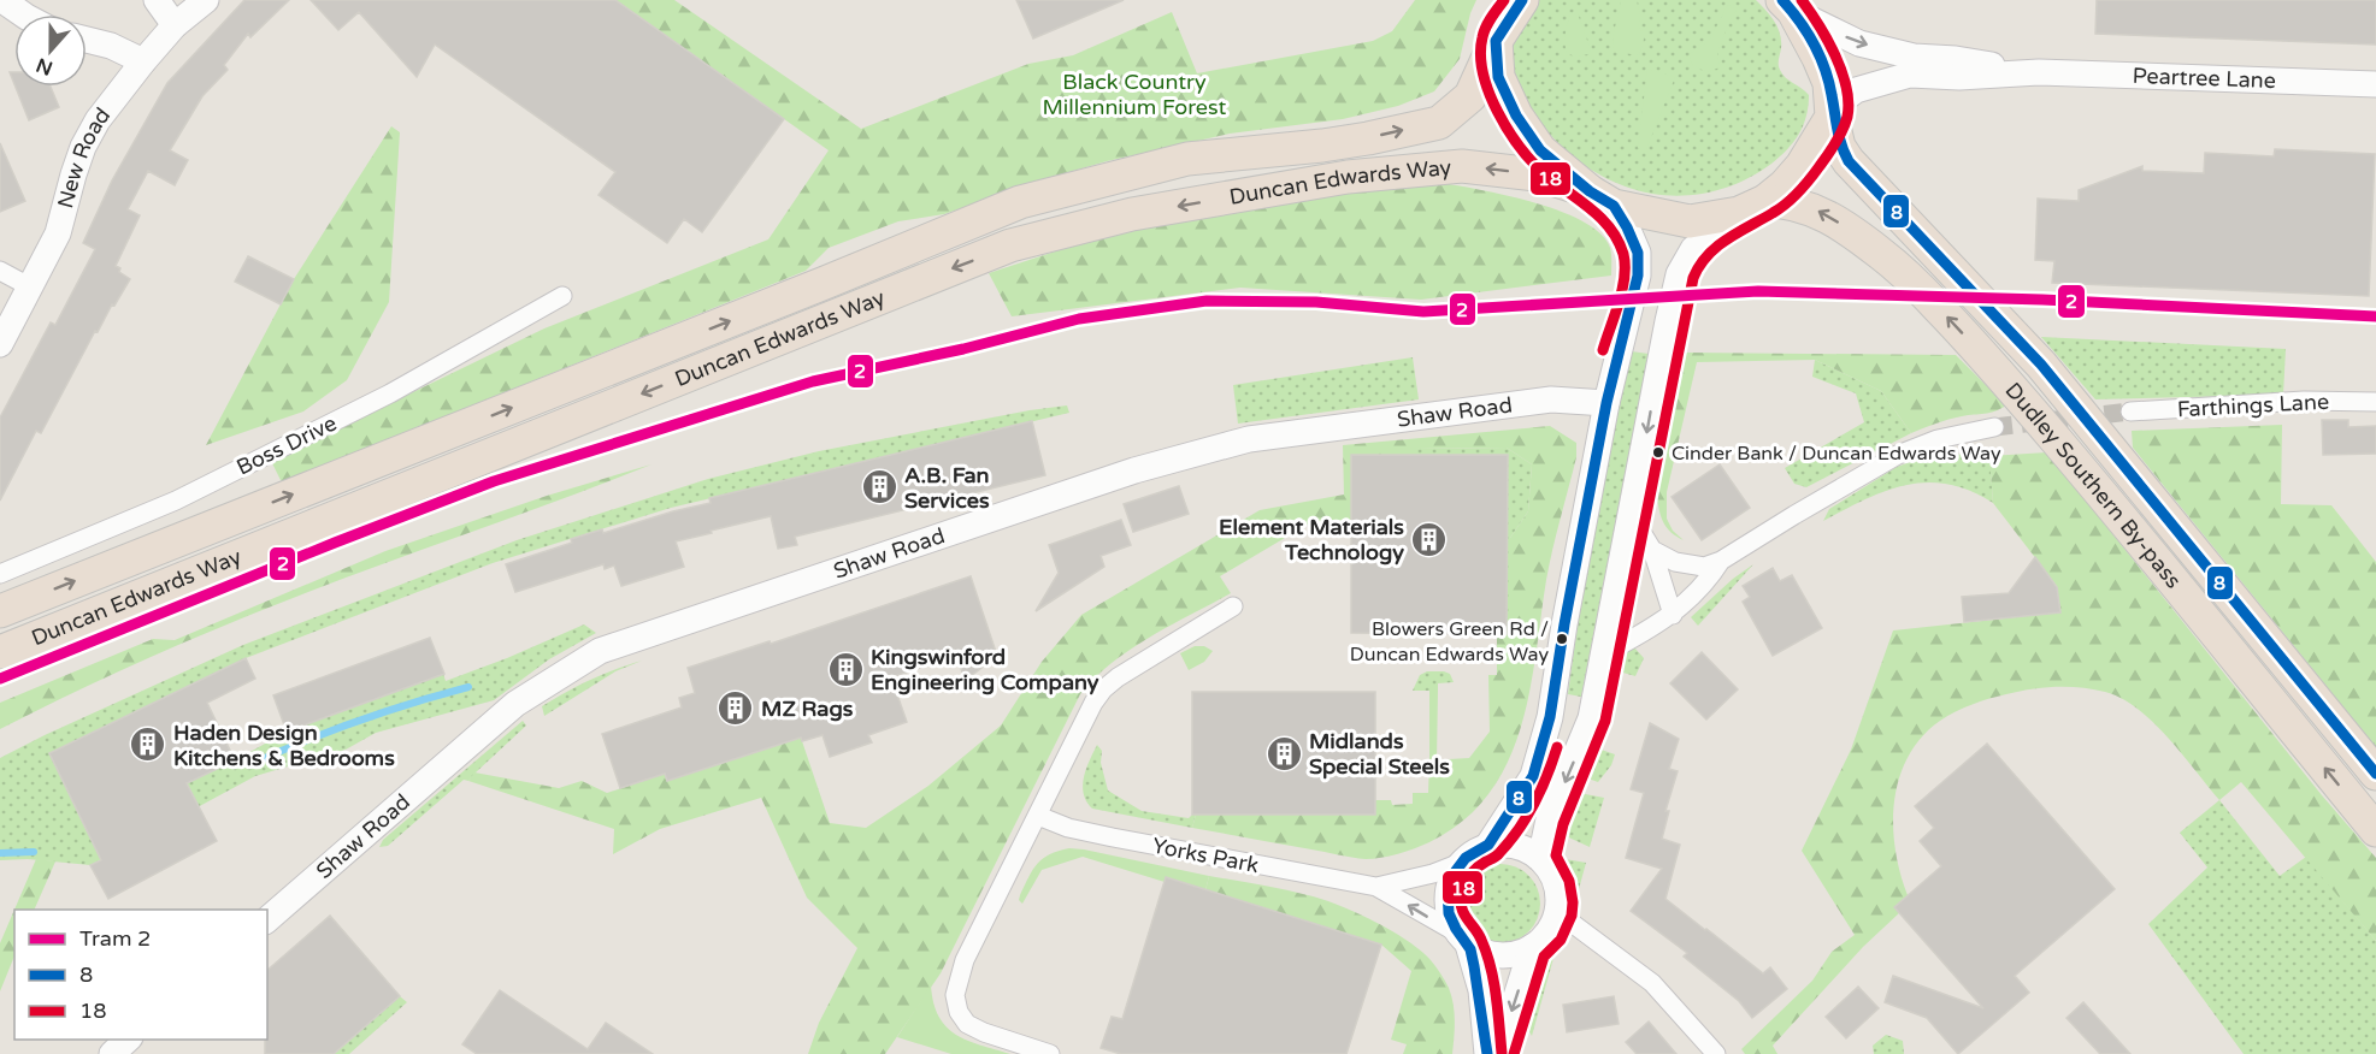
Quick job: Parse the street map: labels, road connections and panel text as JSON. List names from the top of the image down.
{
  "streets": {
    "highway": ["Duncan Edwards Way", "Dudley Southern By-pass"],
    "street": [
      "Peartree Lane",
      "New Road",
      "Farthings Lane",
      "Shaw Road",
      "Boss Drive",
      "Yorks Park"
    ]
  },
  "crossings": [
    ["Peartree Lane", "Dudley Southern By-pass"],
    ["Duncan Edwards Way", "Dudley Southern By-pass"]
  ],
  "parks": ["Black Country Millennium Forest"],
  "places": {
    "other": ["Cinder Bank / Duncan Edwards Way", "Blowers Green Rd / Duncan Edwards Way"],
    "building": [
      "A.B. Fan Services",
      "Element Materials Technology",
      "Kingswinford Engineering Company",
      "MZ Rags",
      "Haden Design Kitchens & Bedrooms",
      "Midlands Special Steels"
    ]
  },
  "lines": ["transit line 8", "transit line 18", "tram line 2"],
  "legend": ["Tram 2", "8", "18"],
  "north": "bottom"
}
